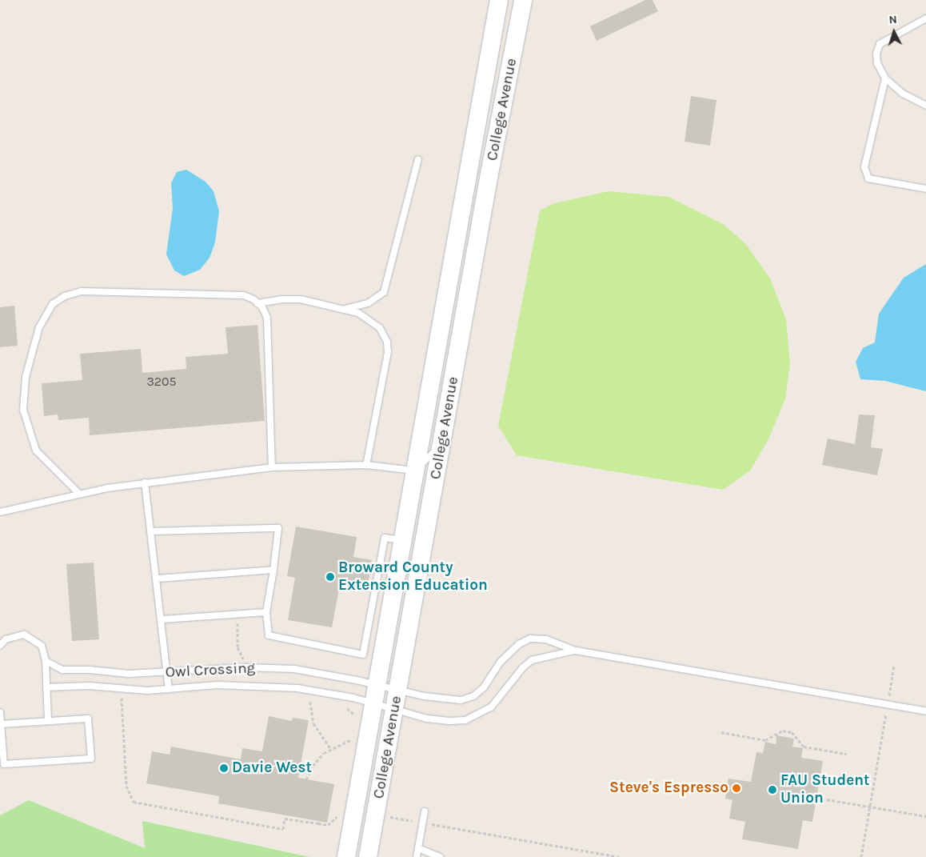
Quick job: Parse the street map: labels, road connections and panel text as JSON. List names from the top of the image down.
{
  "streets": {
    "street": ["College Avenue"],
    "lane": ["Owl Crossing"]
  },
  "crossings": [
    ["College Avenue", "Owl Crossing"]
  ],
  "places": [
    "Broward County Extension Education",
    "Davie West",
    "Steve's Espresso",
    "FAU Student Union"
  ],
  "house_numbers": ["3205"],
  "north": "top"
}
